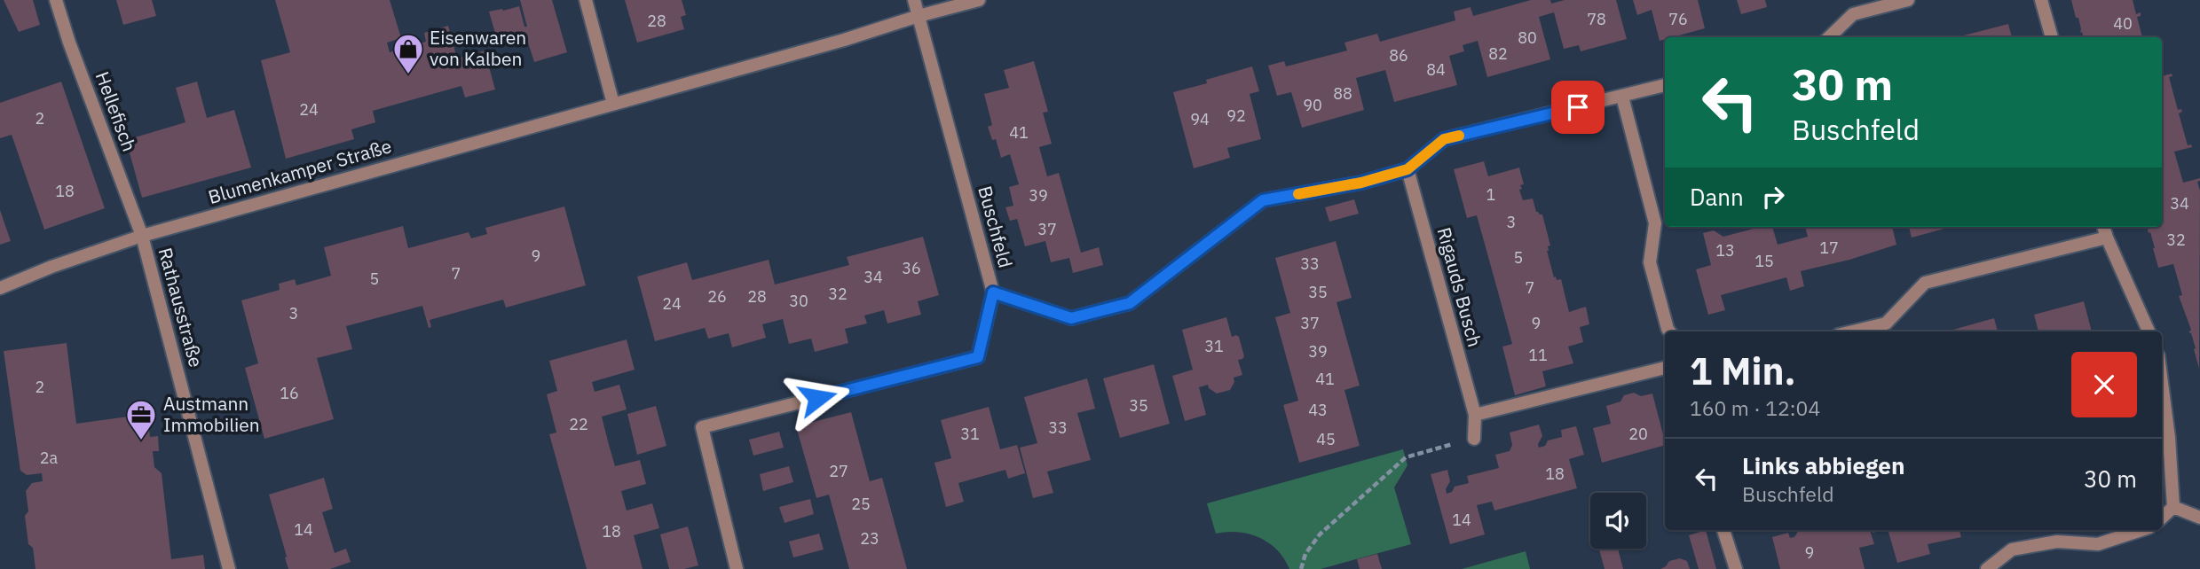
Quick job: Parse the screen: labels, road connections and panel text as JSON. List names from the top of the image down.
{
  "streets": {
    "street": [
      "Hellefisch",
      "Blumenkamper Straße",
      "Buschfeld",
      "Rigauds Busch",
      "Rathausstraße"
    ]
  },
  "crossings": [
    ["Hellefisch", "Blumenkamper Straße"],
    ["Hellefisch", "Rathausstraße"],
    ["Blumenkamper Straße", "Buschfeld"],
    ["Blumenkamper Straße", "Rathausstraße"]
  ],
  "places": {
    "shop": ["Eisenwaren von Kalben"],
    "office": ["Austmann Immobilien"]
  },
  "house_numbers": [
    "78",
    "76",
    "28",
    "40",
    "80",
    "82",
    "86",
    "84",
    "88",
    "90",
    "24",
    "92",
    "2",
    "94",
    "41",
    "18",
    "1",
    "39",
    "34",
    "3",
    "37",
    "32",
    "17",
    "13",
    "9",
    "5",
    "15",
    "33",
    "36",
    "7",
    "34",
    "5",
    "7",
    "35",
    "32",
    "26",
    "28",
    "30",
    "24",
    "3",
    "37",
    "9",
    "31",
    "39",
    "11",
    "41",
    "2",
    "16",
    "35",
    "43",
    "22",
    "33",
    "31",
    "20",
    "45",
    "2a",
    "27",
    "18",
    "25",
    "14",
    "14",
    "18",
    "23",
    "9"
  ],
  "page": {
    "turn": ["30 m", "Buschfeld"],
    "then": "Dann",
    "heading": ["1 Min.", "160 m · 12:04"],
    "list": [
      {
        "name": "Links abbiegen",
        "note": "Buschfeld",
        "value": "30 m"
      }
    ]
  }
}
